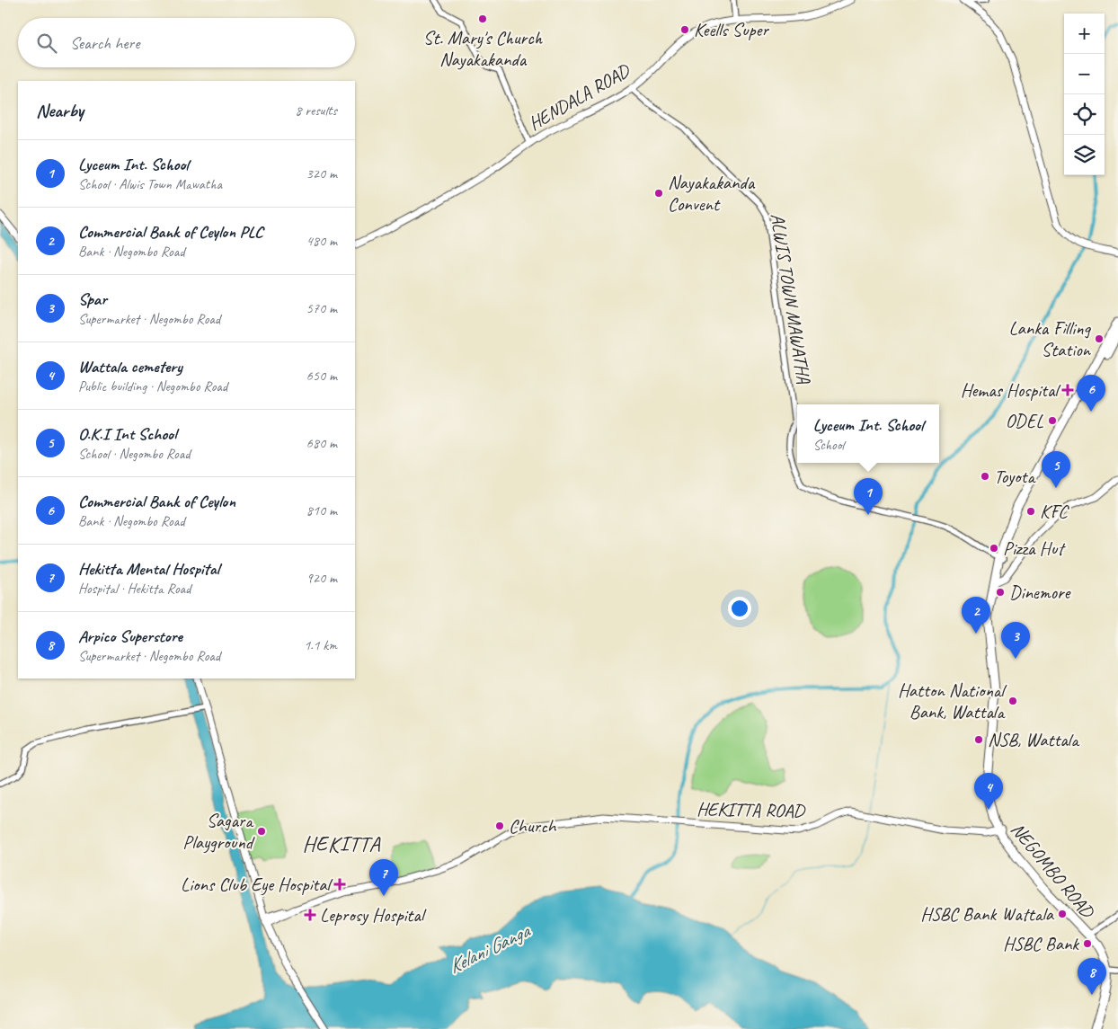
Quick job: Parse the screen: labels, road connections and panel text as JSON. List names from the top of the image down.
{
  "streets": {
    "highway": ["NEGOMBO ROAD"],
    "main road": ["HENDALA ROAD", "HEKITTA ROAD"],
    "street": ["ALWIS TOWN MAWATHA"]
  },
  "crossings": [
    ["HENDALA ROAD", "ALWIS TOWN MAWATHA"],
    ["ALWIS TOWN MAWATHA", "NEGOMBO ROAD"],
    ["HEKITTA ROAD", "NEGOMBO ROAD"]
  ],
  "districts": ["HEKITTA"],
  "water": ["Kelani Ganga"],
  "places": {
    "other": [
      "St. Mary's Church Nayakakanda",
      "Keells Super",
      "Nayakakanda Convent",
      "Lanka Filling Station",
      "ODEL",
      "Toyota",
      "KFC",
      "Pizza Hut",
      "Dinemore",
      "Hatton National Bank, Wattala",
      "NSB, Wattala",
      "Church",
      "Sagara Playground",
      "HSBC Bank Wattala",
      "HSBC Bank"
    ],
    "health": ["Hemas Hospital", "Lions Club Eye Hospital", "Leprosy Hospital"]
  },
  "page": {
    "map_buttons": ["+", "−"],
    "search": "Search here",
    "heading": ["Nearby", "8 results"],
    "list": [
      {
        "mark": "1",
        "name": "Lyceum Int. School",
        "note": "School · Alwis Town Mawatha",
        "value": "320 m"
      },
      {
        "mark": "2",
        "name": "Commercial Bank of Ceylon PLC",
        "note": "Bank · Negombo Road",
        "value": "480 m"
      },
      {
        "mark": "3",
        "name": "Spar",
        "note": "Supermarket · Negombo Road",
        "value": "570 m"
      },
      {
        "mark": "4",
        "name": "Wattala cemetery",
        "note": "Public building · Negombo Road",
        "value": "650 m"
      },
      {
        "mark": "5",
        "name": "O.K.I Int School",
        "note": "School · Negombo Road",
        "value": "680 m"
      },
      {
        "mark": "6",
        "name": "Commercial Bank of Ceylon",
        "note": "Bank · Negombo Road",
        "value": "810 m"
      },
      {
        "mark": "7",
        "name": "Hekitta Mental Hospital",
        "note": "Hospital · Hekitta Road",
        "value": "920 m"
      },
      {
        "mark": "8",
        "name": "Arpico Superstore",
        "note": "Supermarket · Negombo Road",
        "value": "1.1 km"
      }
    ],
    "pins": [
      "6",
      "5",
      "1",
      "2",
      "3",
      "4",
      "7",
      "8"
    ],
    "popup": ["Lyceum Int. School", "School"]
  }
}
